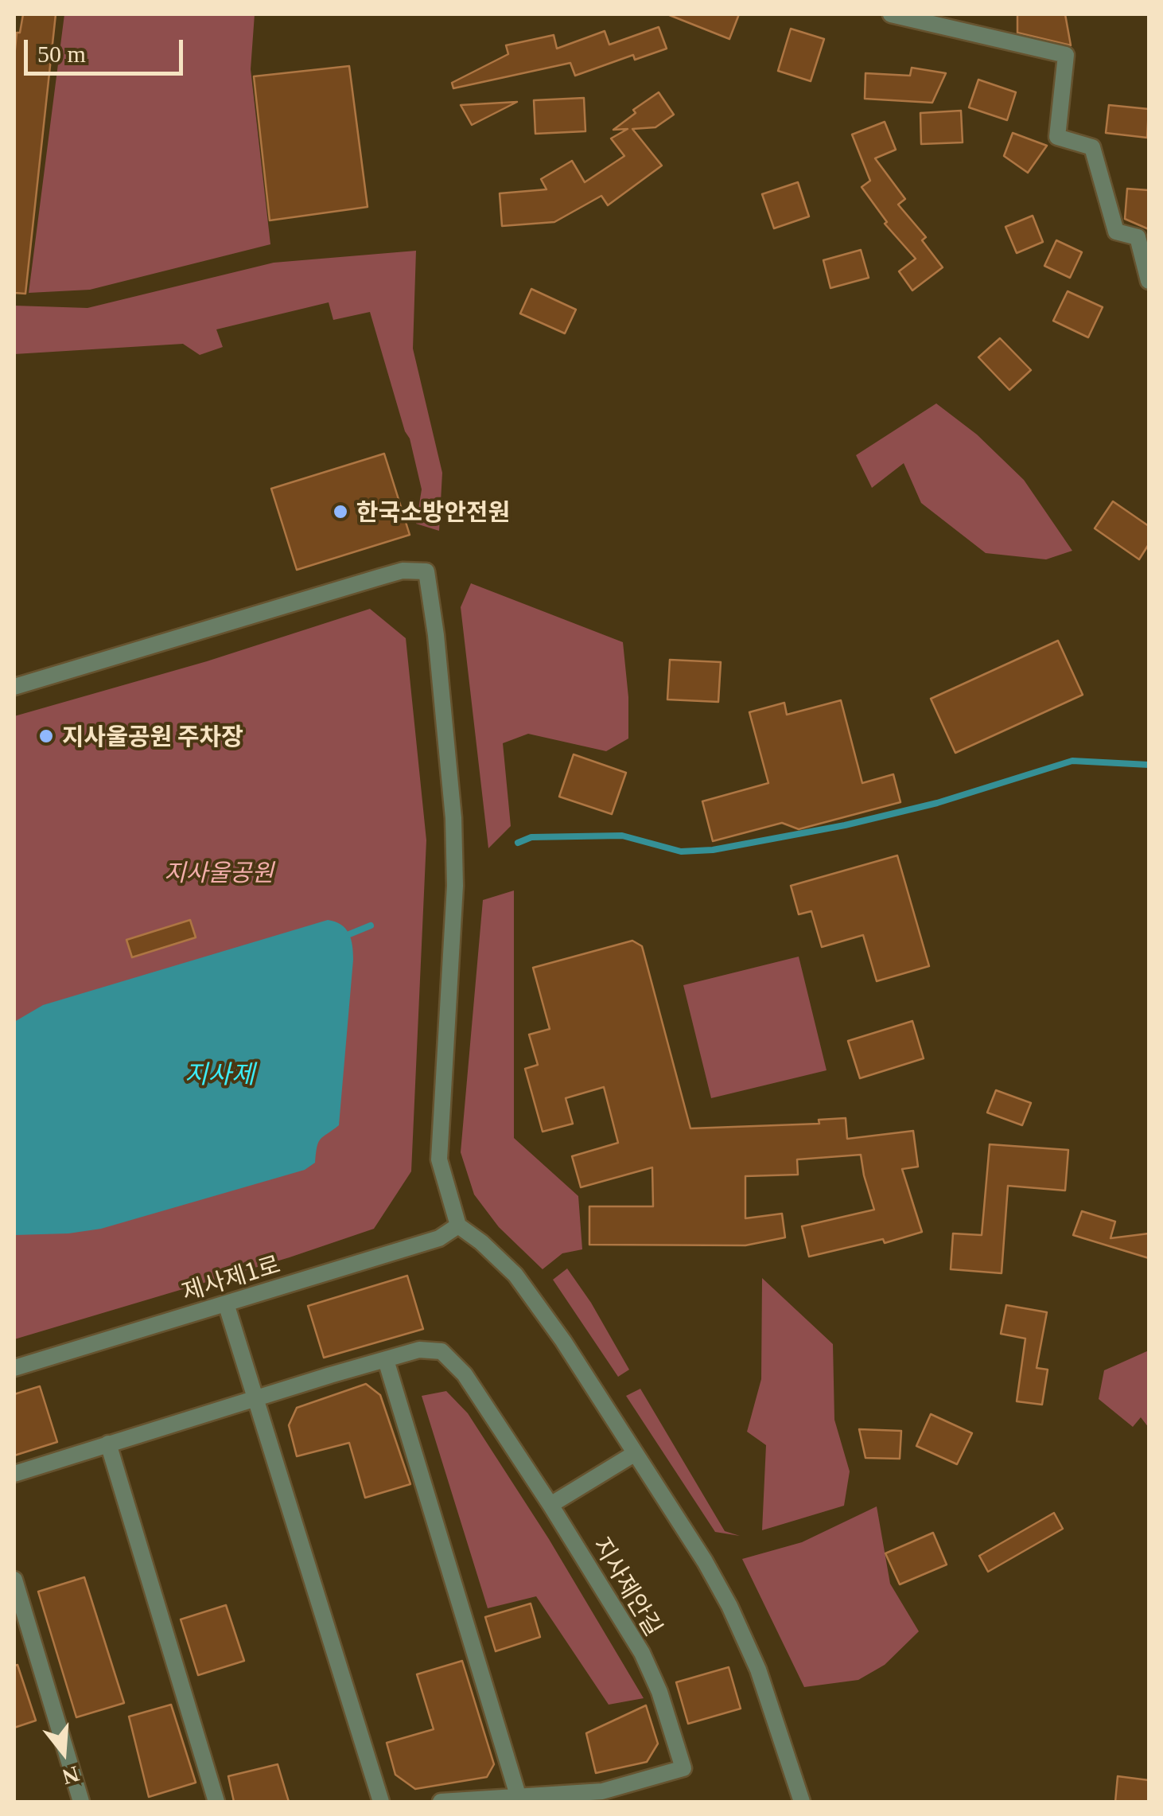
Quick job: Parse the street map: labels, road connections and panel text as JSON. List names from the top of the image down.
{
  "streets": {
    "street": ["제사제1로", "지사제안길"]
  },
  "water": ["지사제"],
  "parks": ["지사울공원"],
  "places": ["한국소방안전원", "지사울공원 주차장"],
  "scale_bar": "50 m",
  "north": "bottom"
}
